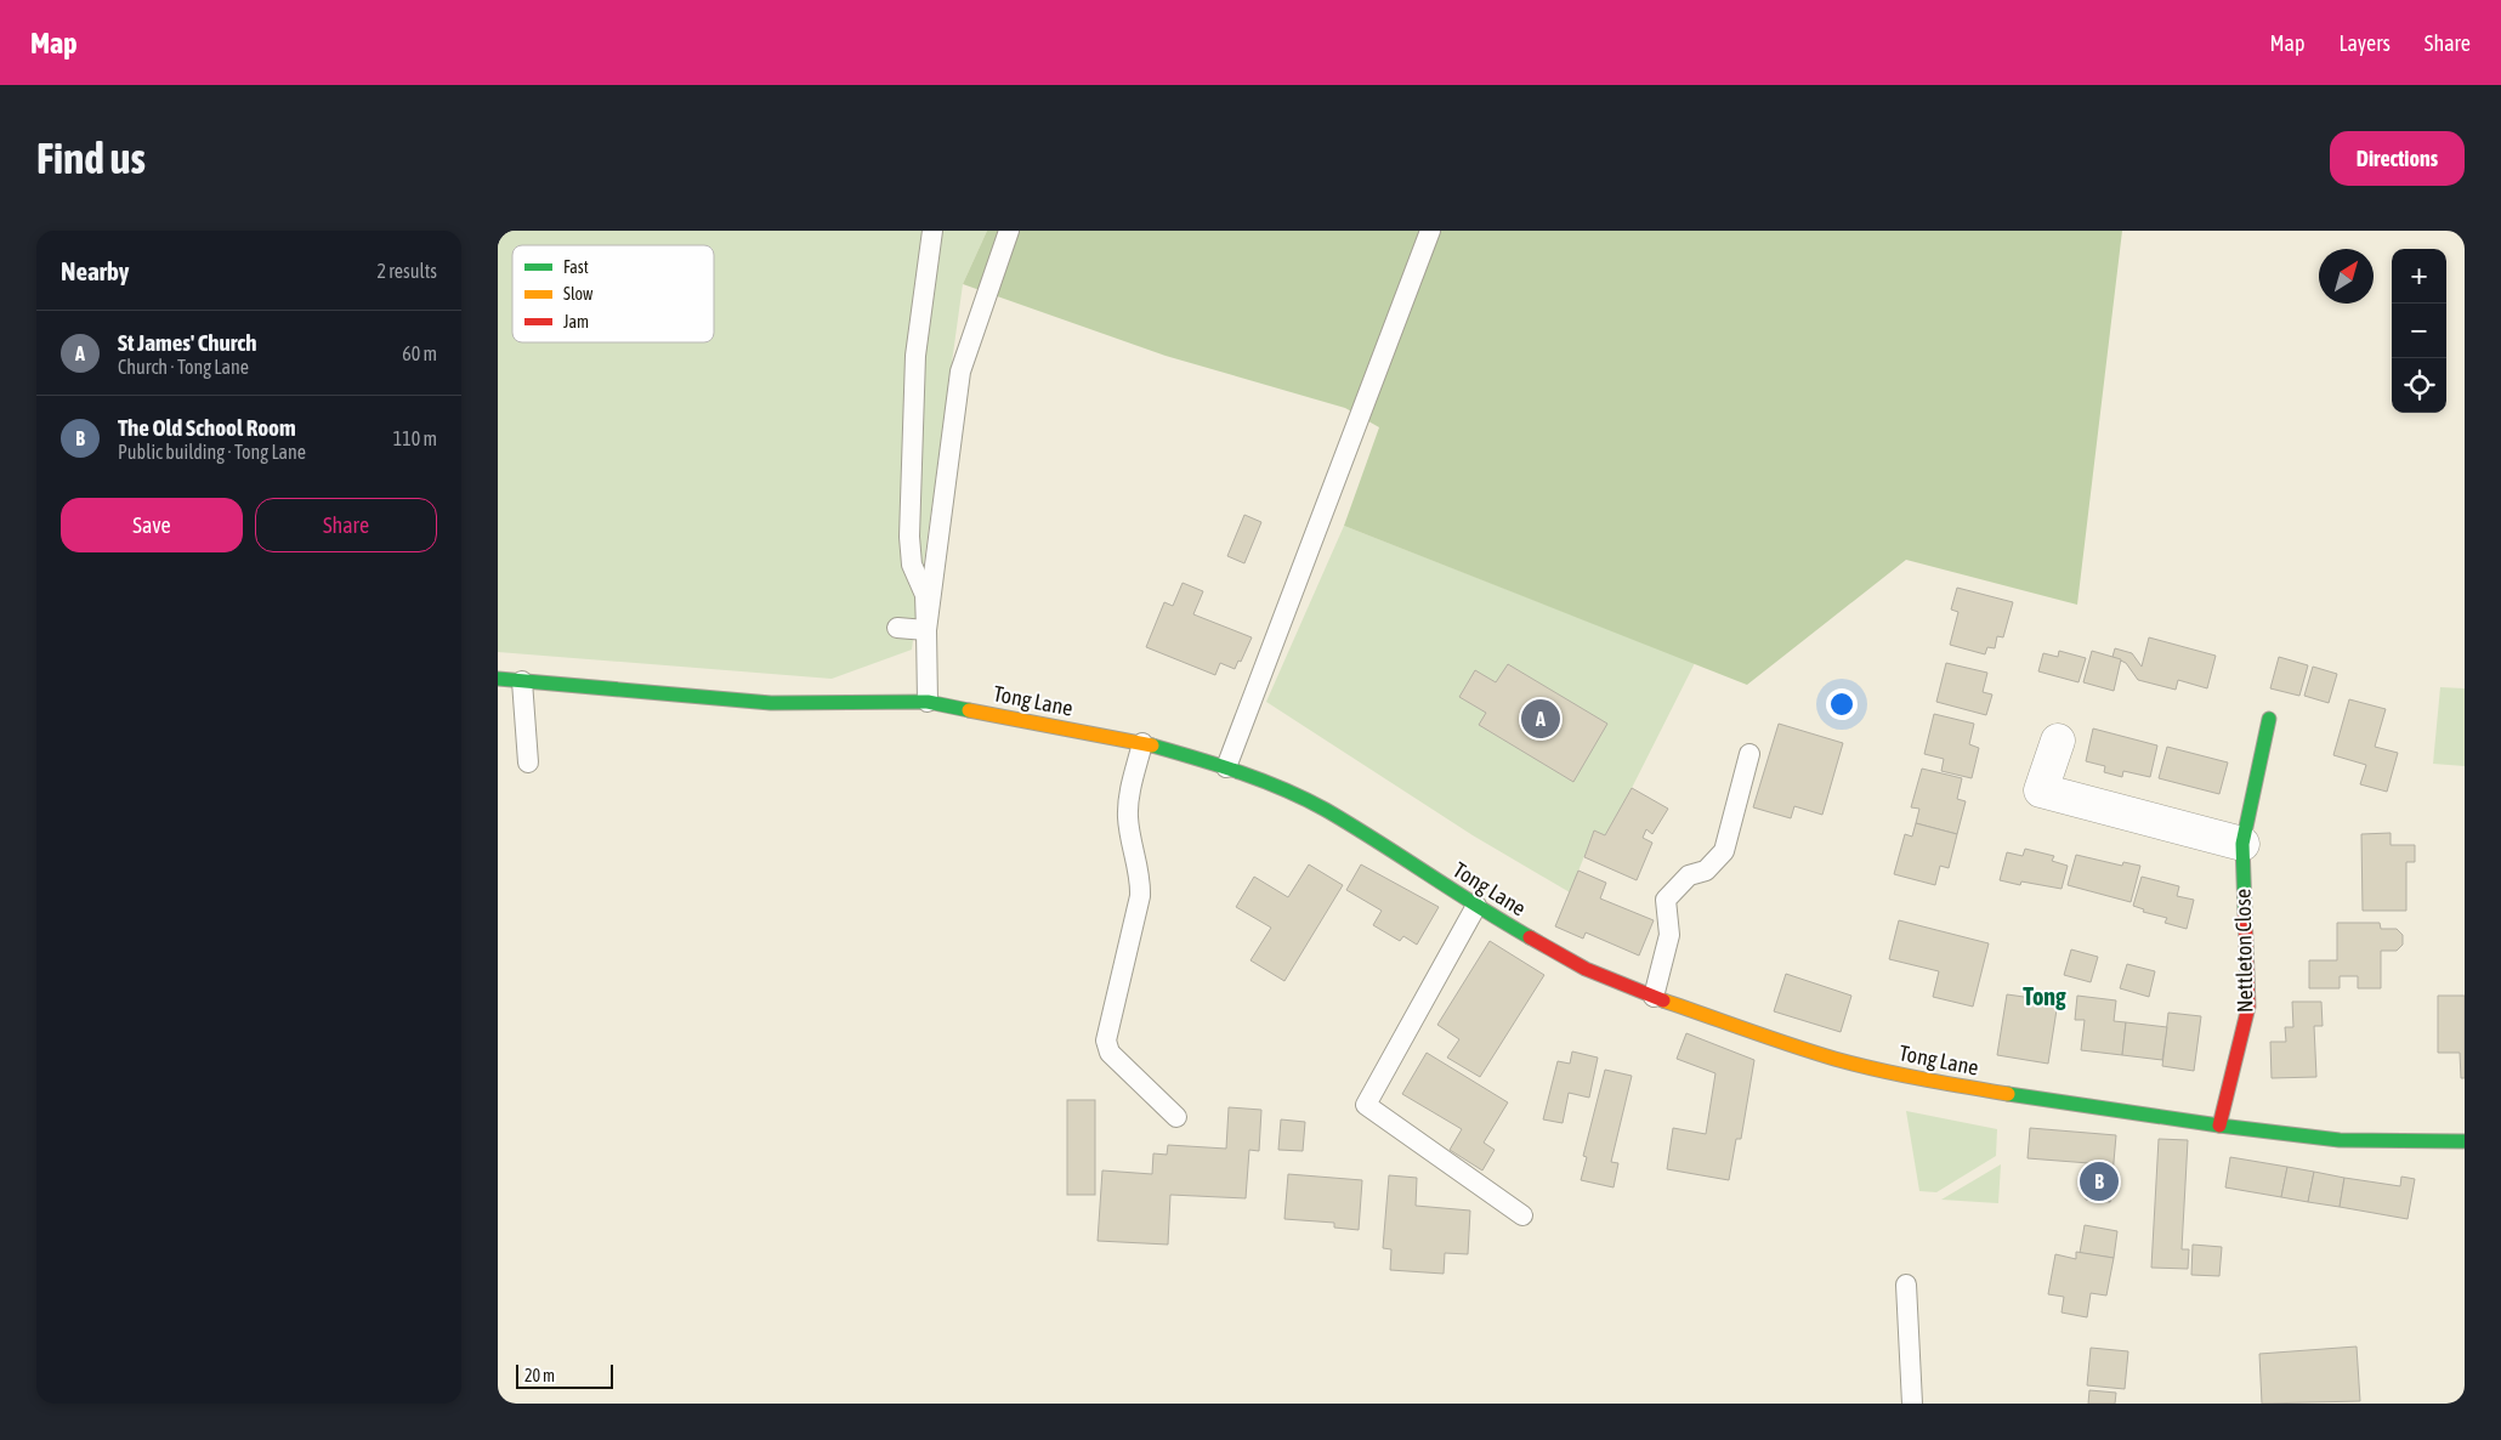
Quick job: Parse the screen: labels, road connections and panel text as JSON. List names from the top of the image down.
{
  "streets": {
    "street": ["Tong Lane", "Nettleton Close"]
  },
  "crossings": [
    ["Tong Lane", "Nettleton Close"]
  ],
  "districts": ["Tong"],
  "legend": ["Fast", "Slow", "Jam"],
  "scale_bar": "20 m",
  "north": "top right",
  "page": {
    "header": "Map",
    "nav": ["Map", "Layers", "Share"],
    "buttons": [
      "Directions",
      ["Save", "Share"]
    ],
    "title": "Find us",
    "heading": ["Nearby", "2 results"],
    "map_buttons": ["+", "−"],
    "list": [
      {
        "mark": "A",
        "name": "St James' Church",
        "note": "Church · Tong Lane",
        "value": "60 m"
      },
      {
        "mark": "B",
        "name": "The Old School Room",
        "note": "Public building · Tong Lane",
        "value": "110 m"
      }
    ],
    "pins": ["A", "B"],
    "scale": "20 m"
  }
}
